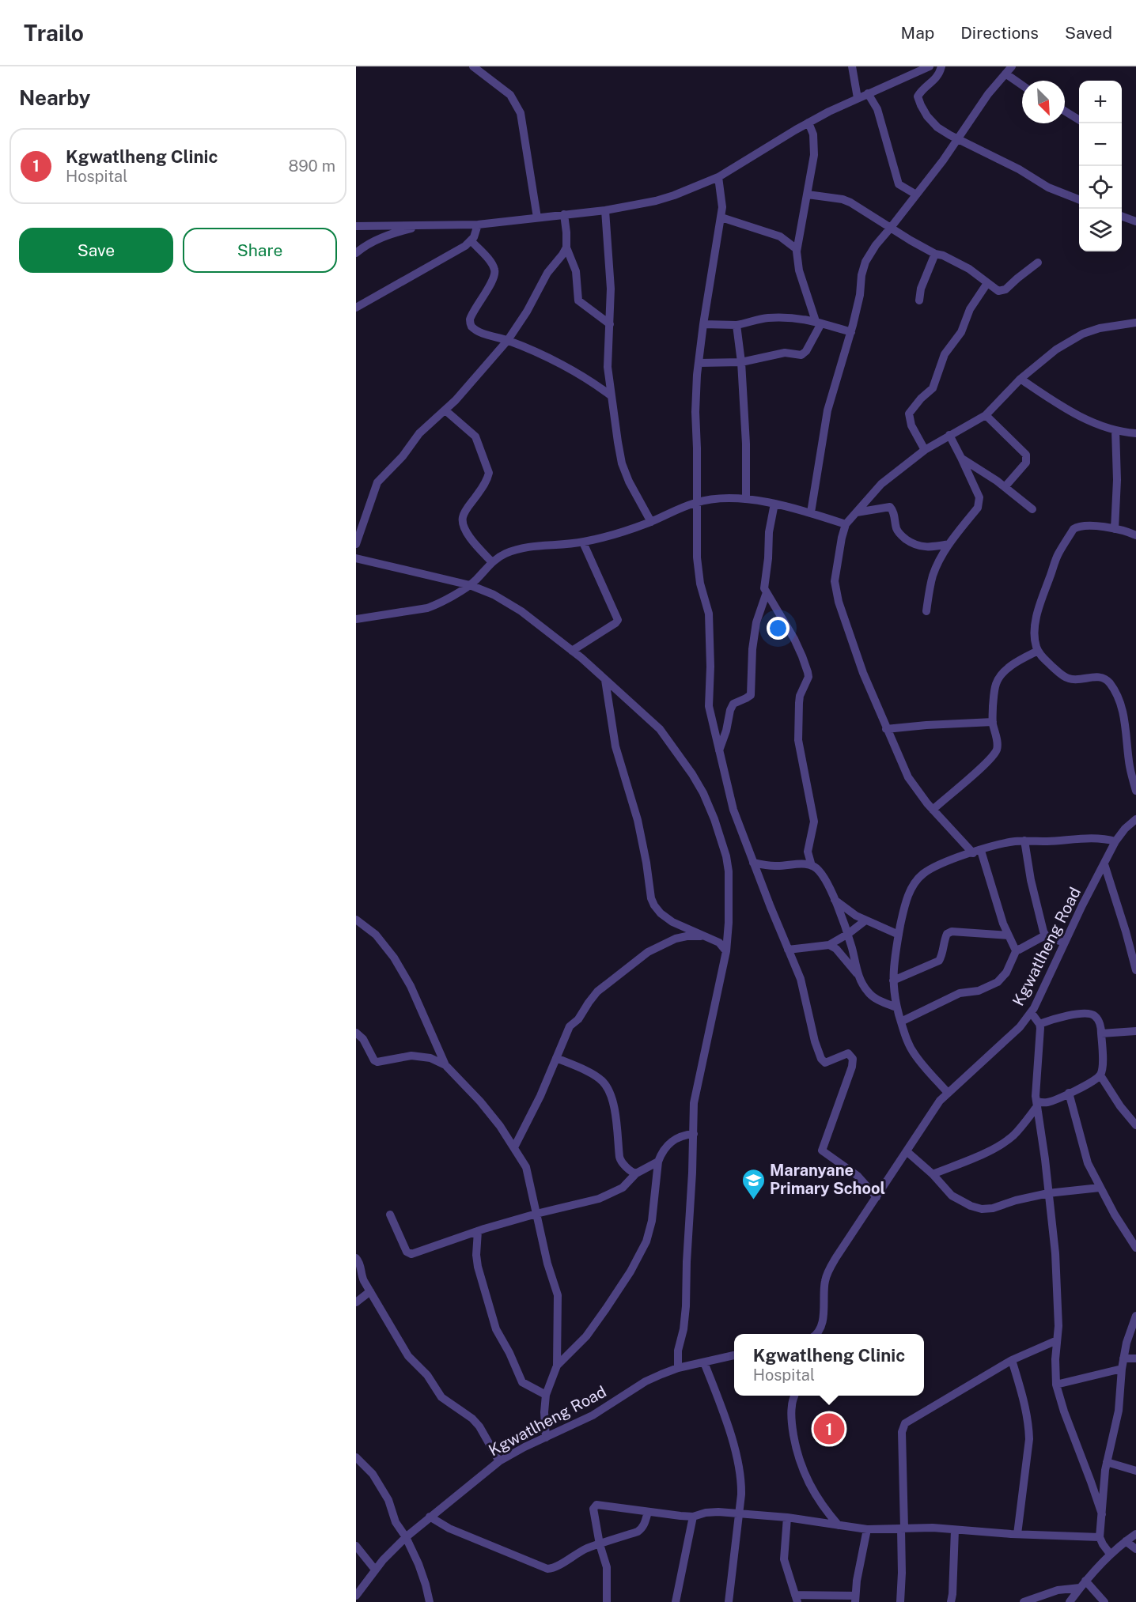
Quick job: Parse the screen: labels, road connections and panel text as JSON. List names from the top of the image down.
{
  "streets": {
    "street": ["Kgwatlheng Road"]
  },
  "places": {
    "school or university": ["Maranyane Primary School"]
  },
  "north": "bottom right",
  "page": {
    "header": "Trailo",
    "nav": ["Map", "Directions", "Saved"],
    "heading": "Nearby",
    "map_buttons": ["+", "−"],
    "list": [
      {
        "mark": "1",
        "name": "Kgwatlheng Clinic",
        "note": "Hospital",
        "value": "890 m"
      }
    ],
    "buttons": ["Save", "Share"],
    "popup": ["Kgwatlheng Clinic", "Hospital"],
    "pins": "1"
  }
}
